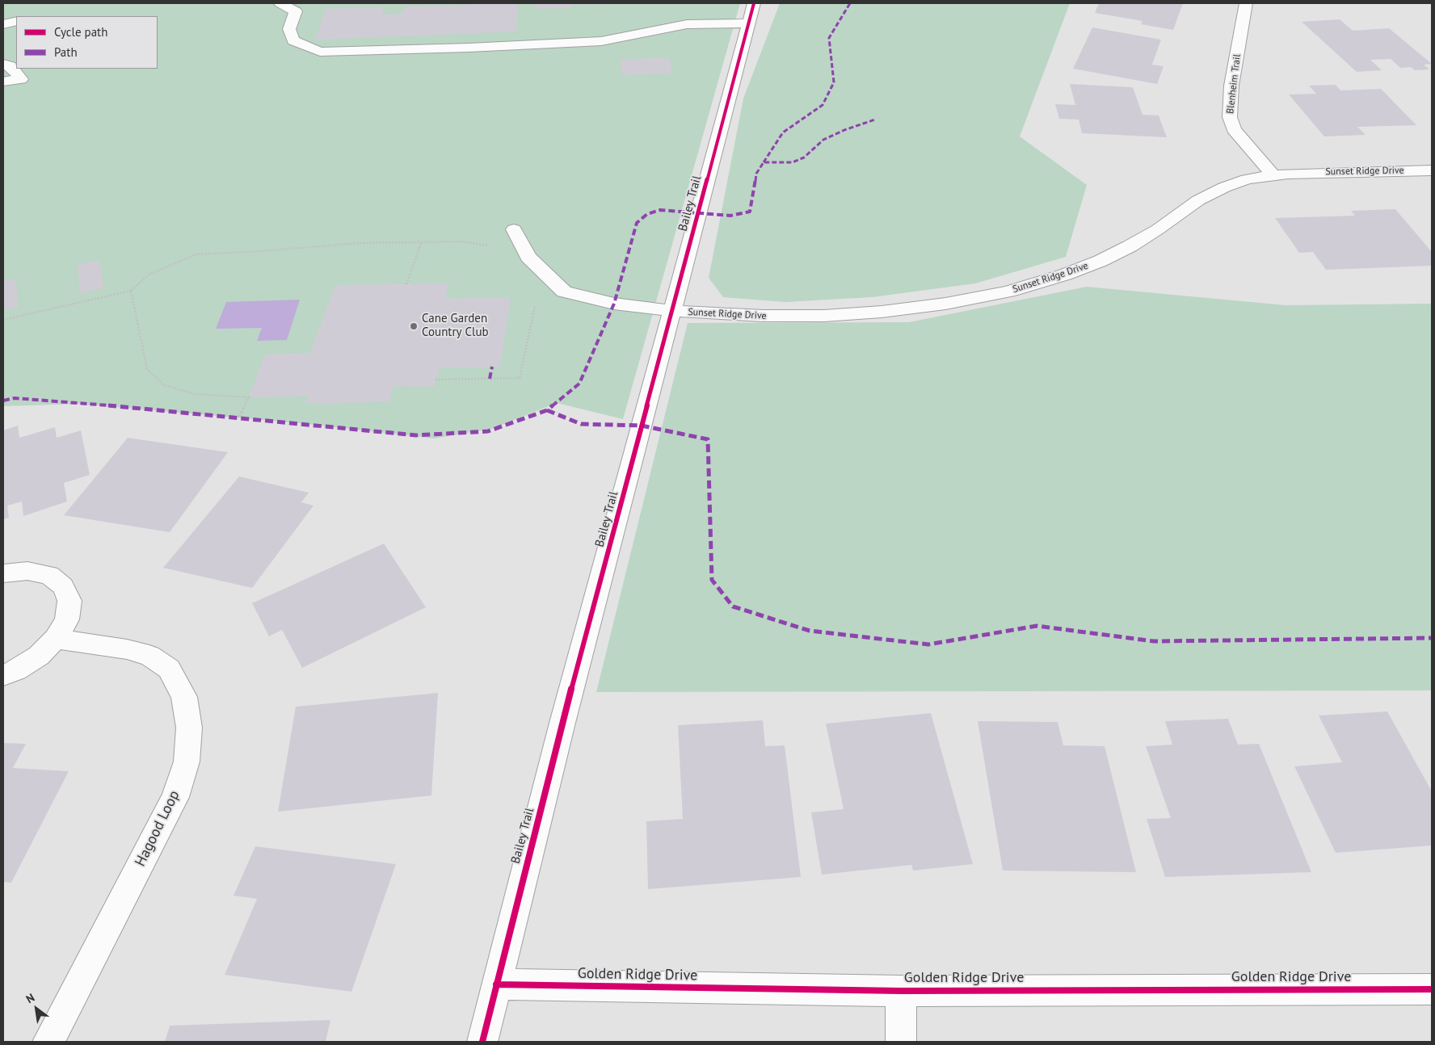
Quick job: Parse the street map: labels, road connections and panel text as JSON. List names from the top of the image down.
{
  "streets": {
    "street": [
      "Blenheim Trail",
      "Sunset Ridge Drive",
      "Bailey Trail",
      "Hagood Loop",
      "Golden Ridge Drive"
    ]
  },
  "crossings": [
    ["Blenheim Trail", "Sunset Ridge Drive"],
    ["Sunset Ridge Drive", "Bailey Trail"],
    ["Bailey Trail", "Golden Ridge Drive"]
  ],
  "places": ["Cane Garden Country Club"],
  "legend": ["Cycle path", "Path"],
  "north": "top left"
}
